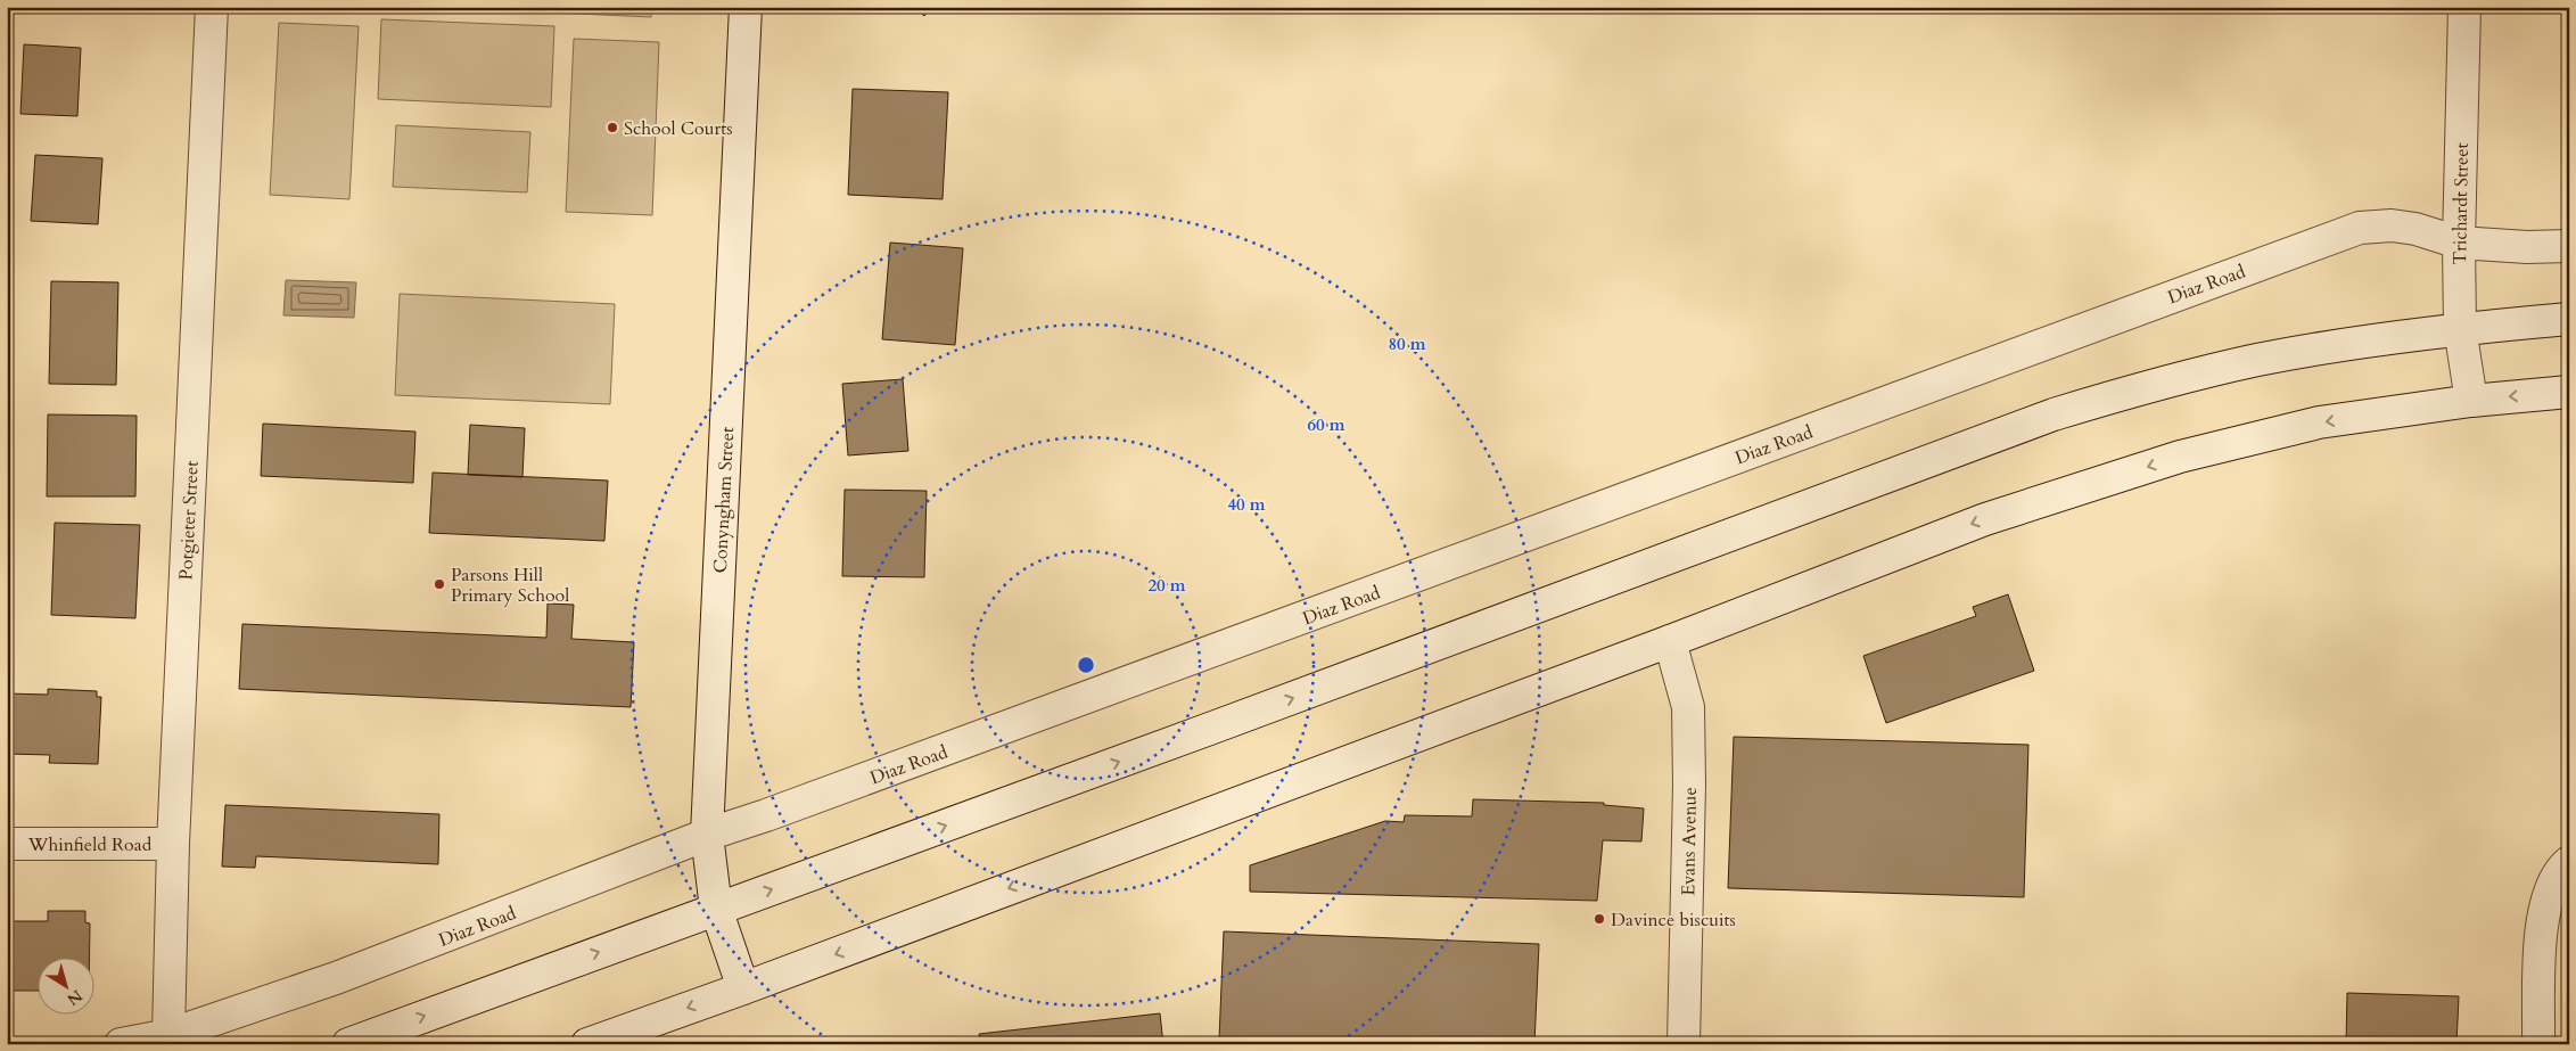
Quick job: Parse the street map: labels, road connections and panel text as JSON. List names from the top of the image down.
{
  "streets": {
    "street": [
      "Trichardt Street",
      "Diaz Road",
      "Conyngham Street",
      "Potgieter Street",
      "Evans Avenue",
      "Whinfield Road"
    ]
  },
  "crossings": [
    ["Trichardt Street", "Diaz Road"],
    ["Diaz Road", "Conyngham Street"],
    ["Diaz Road", "Potgieter Street"],
    ["Potgieter Street", "Whinfield Road"]
  ],
  "places": ["School Courts", "Parsons Hill Primary School", "Davince biscuits"],
  "north": "bottom right",
  "rings": [
    "80 m",
    "60 m",
    "40 m",
    "20 m"
  ]
}
